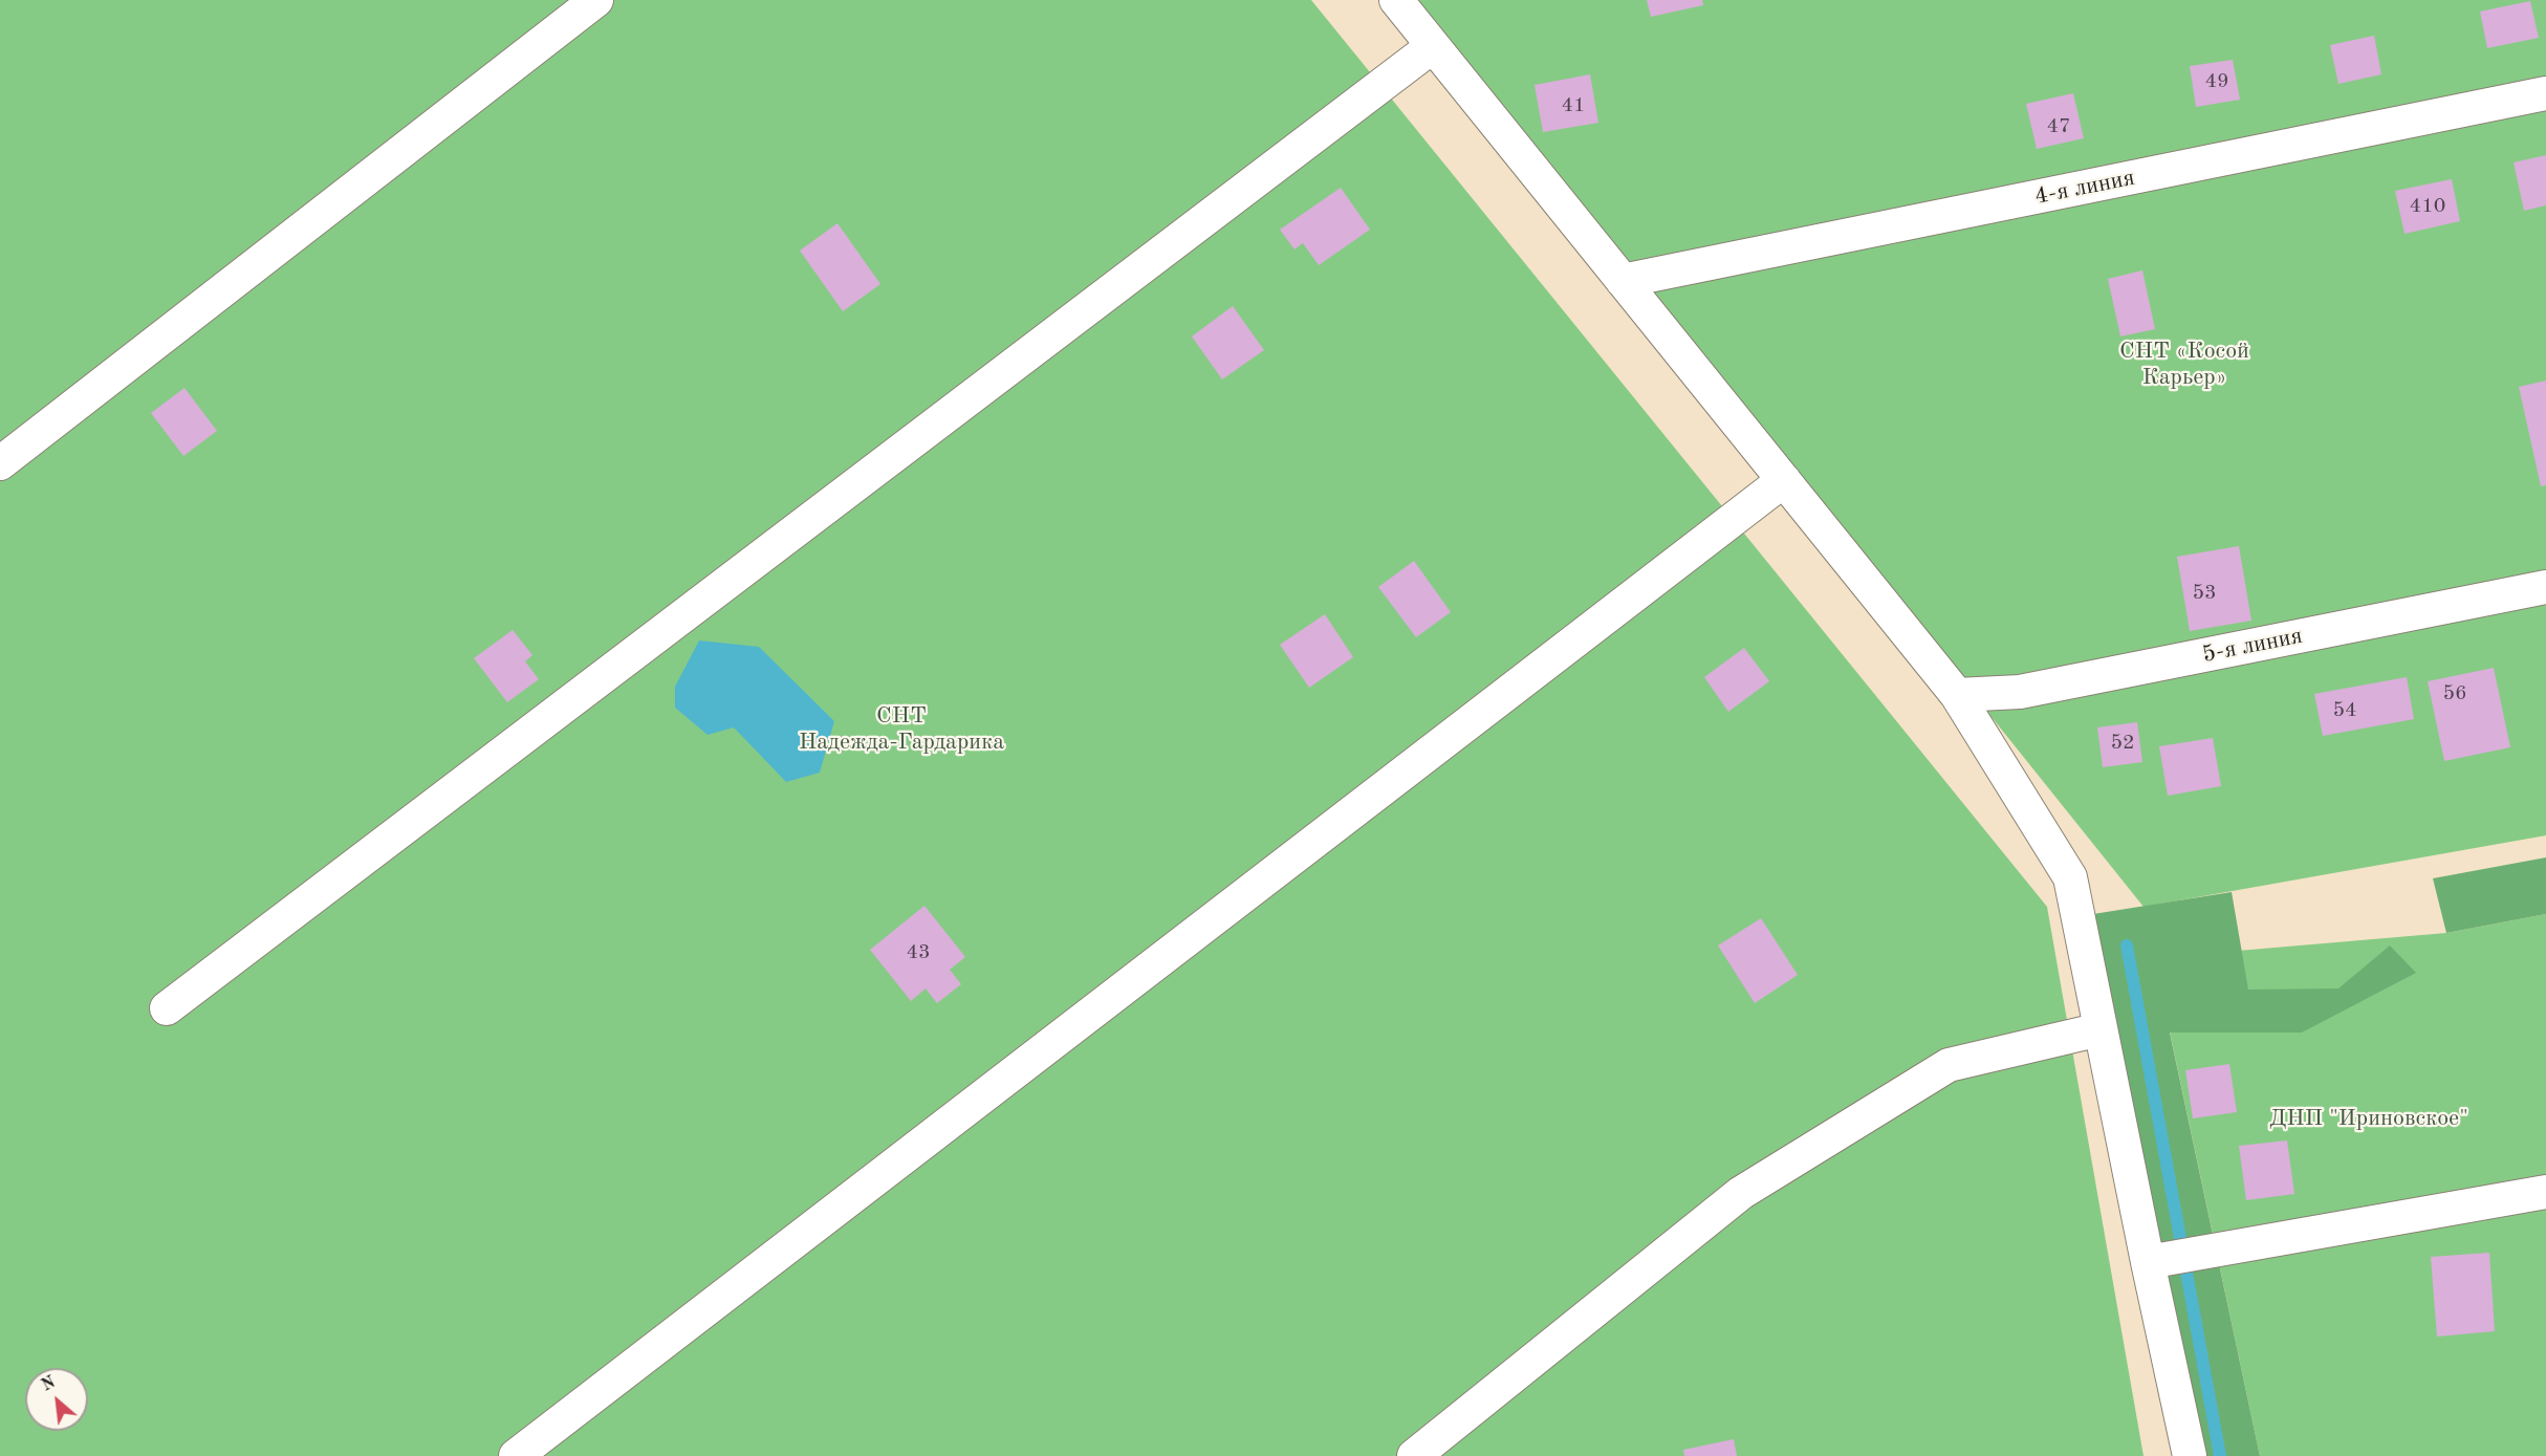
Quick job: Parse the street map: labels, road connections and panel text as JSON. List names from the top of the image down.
{
  "streets": {
    "street": ["4-я линия", "5-я линия"]
  },
  "parks": ["СНТ «Косой Карьер»", "СНТ Надежда-Гардарика", "ДНП \"Ириновское\""],
  "house_numbers": [
    "49",
    "41",
    "47",
    "410",
    "53",
    "56",
    "54",
    "52",
    "43"
  ],
  "north": "top left"
}
